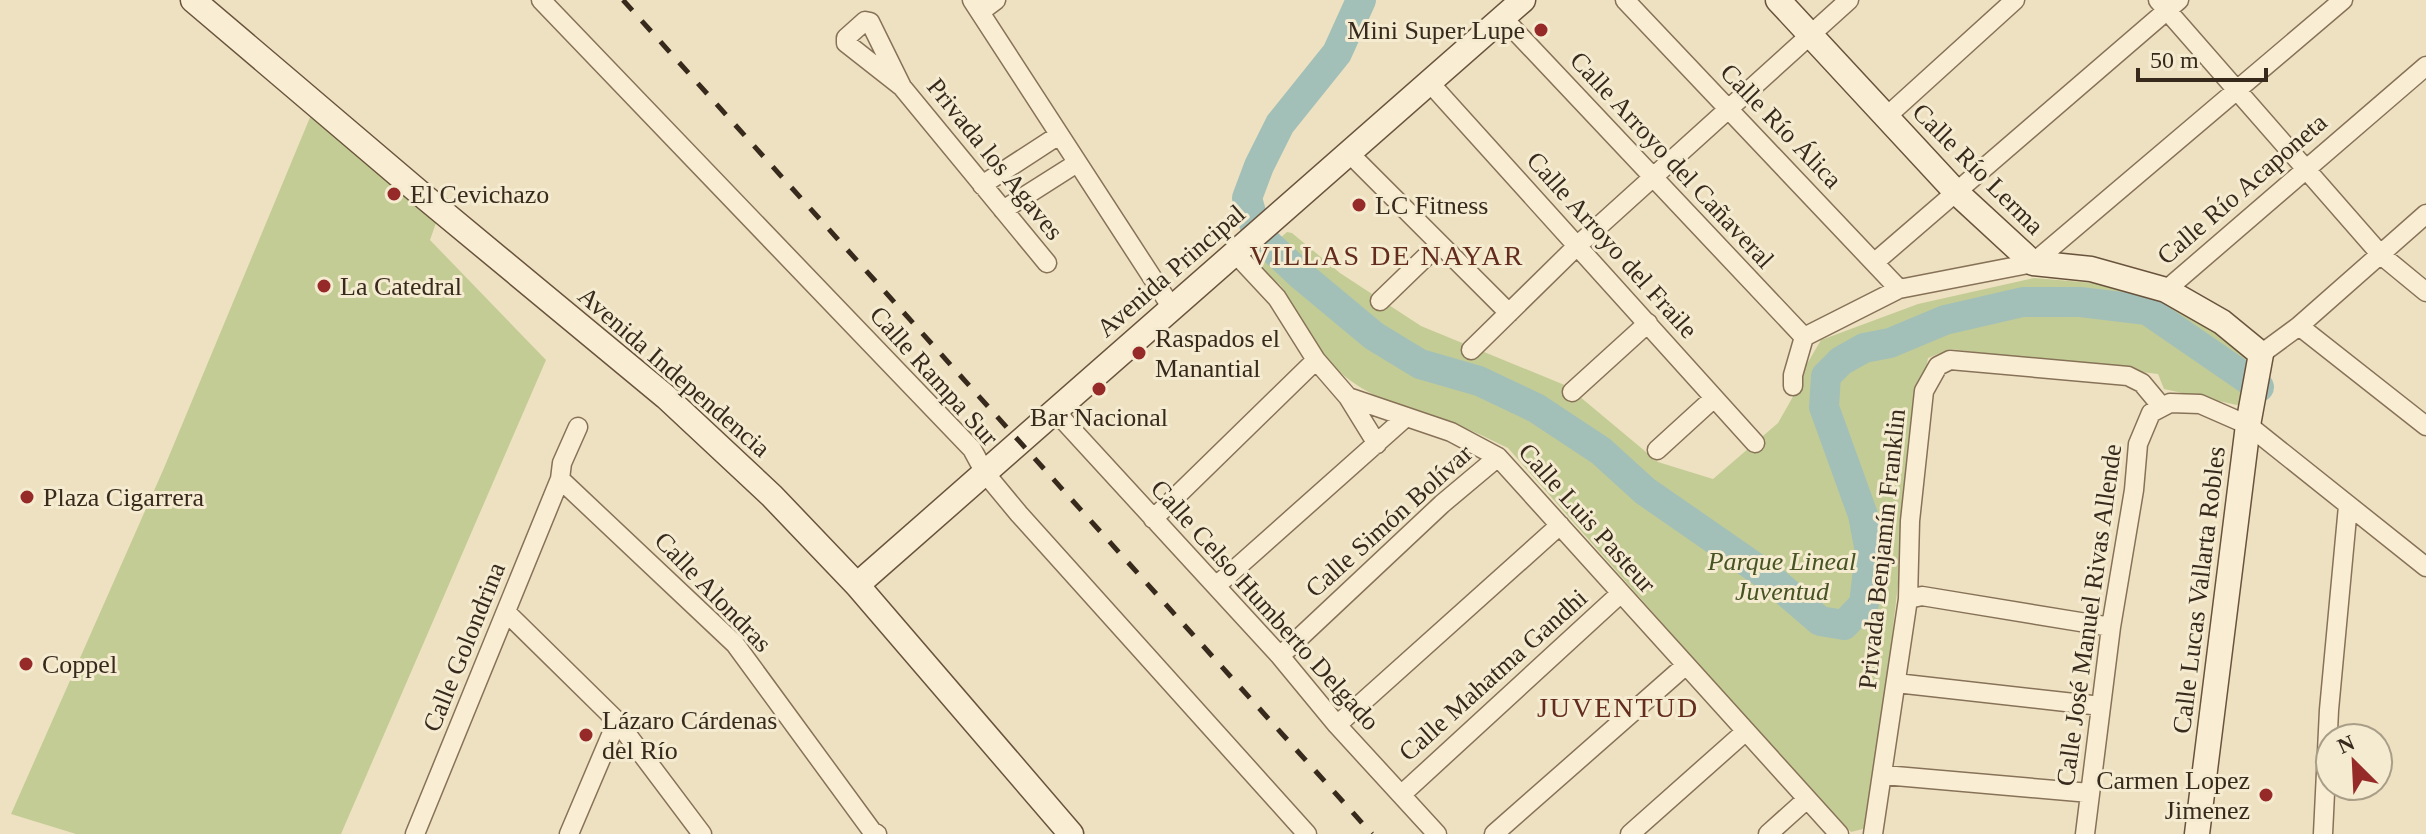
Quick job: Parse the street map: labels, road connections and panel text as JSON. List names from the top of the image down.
{
  "streets": {
    "street": [
      "Calle Río Álica",
      "Privada los Agaves",
      "Calle Arroyo del Cañaveral",
      "Calle Río Lerma",
      "Calle Río Acaponeta",
      "Calle Arroyo del Fraile",
      "Avenida Principal",
      "Avenida Independencia",
      "Calle Rampa Sur",
      "Calle Luis Pasteur",
      "Calle Simón Bolívar",
      "Privada Benjamín Franklin",
      "Calle Lucas Vallarta Robles",
      "Calle Alondras",
      "Calle Celso Humberto Delgado",
      "Calle José Manuel Rivas Allende",
      "Calle Golondrina",
      "Calle Mahatma Gandhi"
    ]
  },
  "crossings": [
    ["Calle Arroyo del Cañaveral", "Avenida Principal"],
    ["Calle Río Lerma", "Calle Río Acaponeta"],
    ["Calle Río Lerma", "Calle Lucas Vallarta Robles"],
    ["Calle Arroyo del Fraile", "Avenida Principal"],
    ["Avenida Principal", "Avenida Independencia"],
    ["Avenida Principal", "Calle Rampa Sur"],
    ["Avenida Principal", "Calle Celso Humberto Delgado"],
    ["Calle Luis Pasteur", "Calle Simón Bolívar"],
    ["Calle Luis Pasteur", "Calle Mahatma Gandhi"],
    ["Calle Simón Bolívar", "Calle Celso Humberto Delgado"],
    ["Privada Benjamín Franklin", "Calle José Manuel Rivas Allende"],
    ["Calle Alondras", "Calle Golondrina"],
    ["Calle Celso Humberto Delgado", "Calle Mahatma Gandhi"]
  ],
  "districts": ["VILLAS DE NAYAR", "JUVENTUD"],
  "parks": ["Parque Lineal Juventud"],
  "places": [
    "Mini Super Lupe",
    "El Cevichazo",
    "LC Fitness",
    "La Catedral",
    "Raspados el Manantial",
    "Bar Nacional",
    "Plaza Cigarrera",
    "Coppel",
    "Lázaro Cárdenas del Río",
    "Carmen Lopez Jimenez"
  ],
  "scale_bar": "50 m",
  "north": "top left"
}
